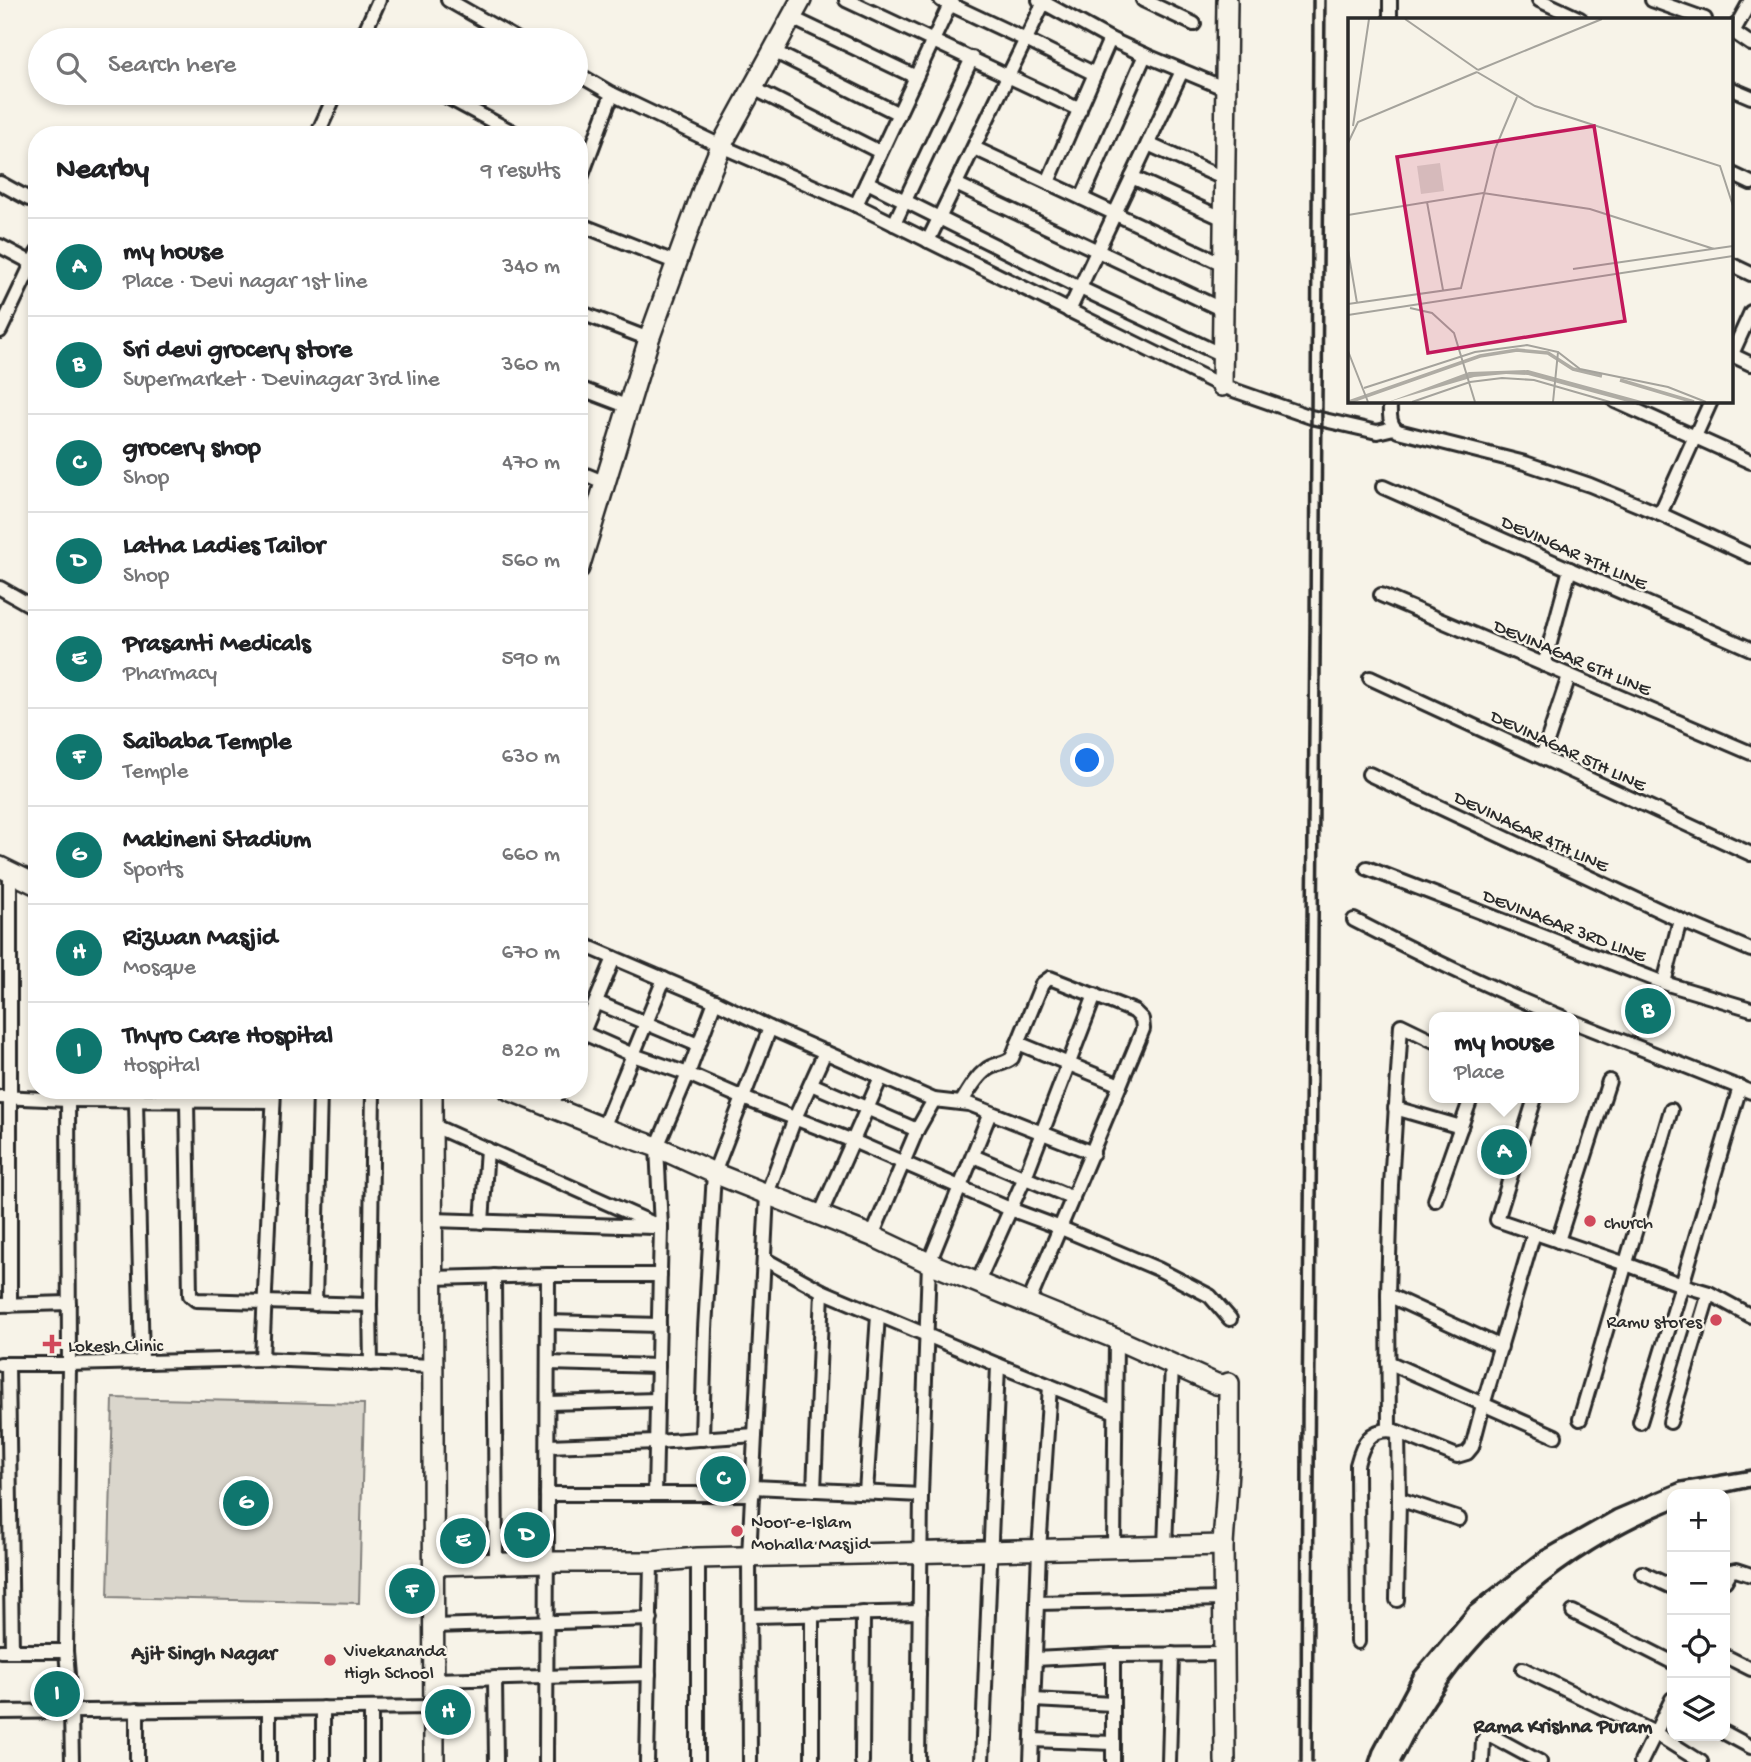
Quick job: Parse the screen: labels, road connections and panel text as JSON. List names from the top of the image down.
{
  "streets": {
    "street": [
      "DEVINGAR 7TH LINE",
      "DEVINAGAR 6TH LINE",
      "DEVINAGAR 5TH LINE",
      "DEVINAGAR 4TH LINE",
      "DEVINAGAR 3RD LINE"
    ]
  },
  "districts": ["Ajit Singh Nagar", "Rama Krishna Puram"],
  "places": {
    "other": [
      "church",
      "Ramu stores",
      "Noor-e-Islam Mohalla Masjid",
      "Vivekananda High School"
    ],
    "health": ["Lokesh Clinic"]
  },
  "page": {
    "search": "Search here",
    "heading": ["Nearby", "9 results"],
    "list": [
      {
        "mark": "A",
        "name": "my house",
        "note": "Place · Devi nagar 1st line",
        "value": "340 m"
      },
      {
        "mark": "B",
        "name": "Sri devi grocery store",
        "note": "Supermarket · Devinagar 3rd line",
        "value": "360 m"
      },
      {
        "mark": "C",
        "name": "grocery shop",
        "note": "Shop",
        "value": "470 m"
      },
      {
        "mark": "D",
        "name": "Latha Ladies Tailor",
        "note": "Shop",
        "value": "560 m"
      },
      {
        "mark": "E",
        "name": "Prasanti Medicals",
        "note": "Pharmacy",
        "value": "590 m"
      },
      {
        "mark": "F",
        "name": "Saibaba Temple",
        "note": "Temple",
        "value": "630 m"
      },
      {
        "mark": "G",
        "name": "Makineni Stadium",
        "note": "Sports",
        "value": "660 m"
      },
      {
        "mark": "H",
        "name": "Rizwan Masjid",
        "note": "Mosque",
        "value": "670 m"
      },
      {
        "mark": "I",
        "name": "Thyro Care Hospital",
        "note": "Hospital",
        "value": "820 m"
      }
    ],
    "pins": [
      "B",
      "A",
      "C",
      "G",
      "D",
      "E",
      "F",
      "I",
      "H"
    ],
    "popup": ["my house", "Place"],
    "map_buttons": ["+", "−"]
  }
}
